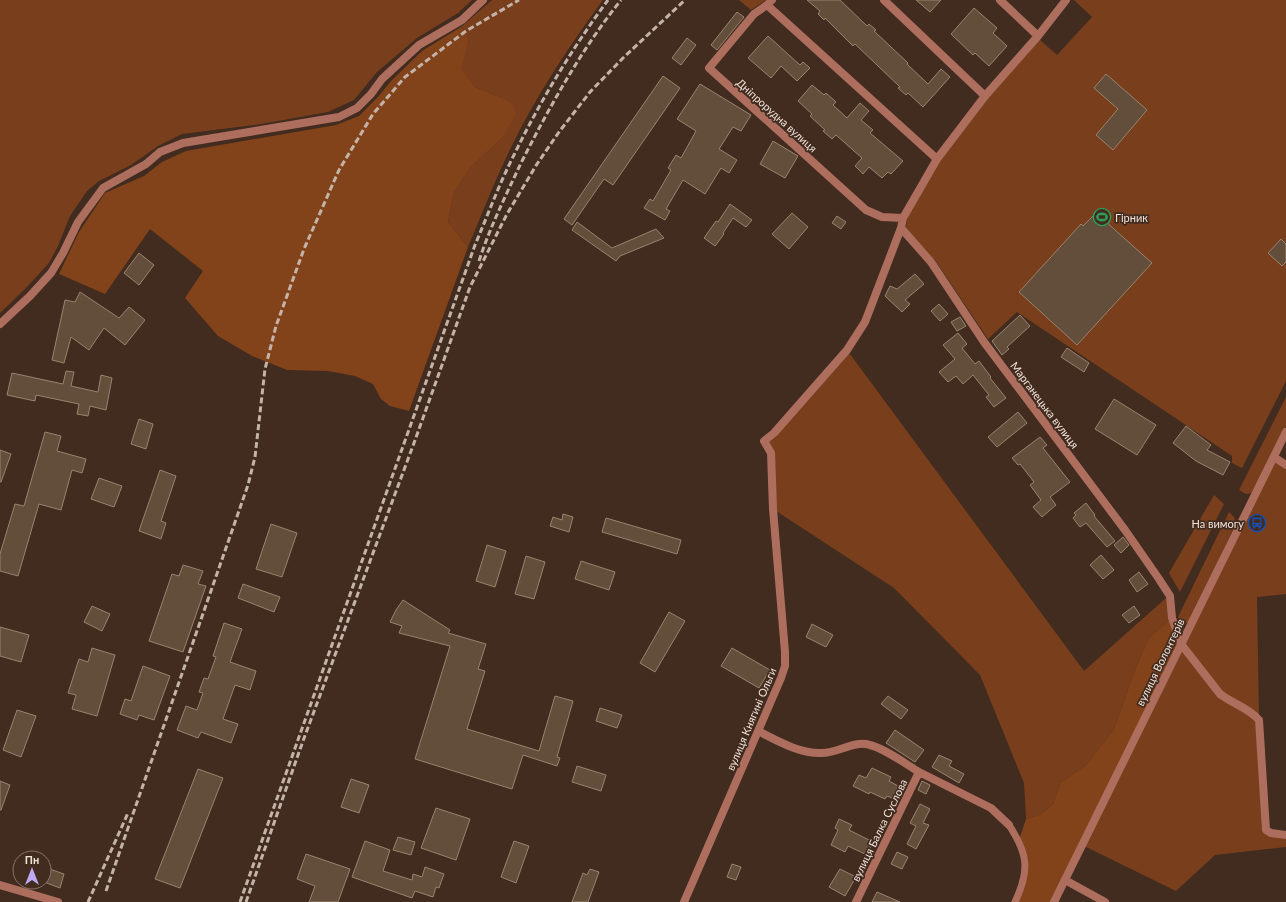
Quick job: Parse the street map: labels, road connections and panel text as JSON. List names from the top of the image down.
{
  "streets": {
    "street": [
      "Дніпрорудна вулиця",
      "Марганецька вулиця",
      "вулиця Волонтерів",
      "вулиця Княгині Ольги",
      "вулиця Балка Суслова"
    ]
  },
  "crossings": [
    ["Марганецька вулиця", "вулиця Волонтерів"],
    ["Марганецька вулиця", "вулиця Княгині Ольги"],
    ["вулиця Княгині Ольги", "вулиця Балка Суслова"]
  ],
  "places": {
    "sports": ["Гірник"],
    "bus stop": ["На вимогу"]
  },
  "north": "top"
}
